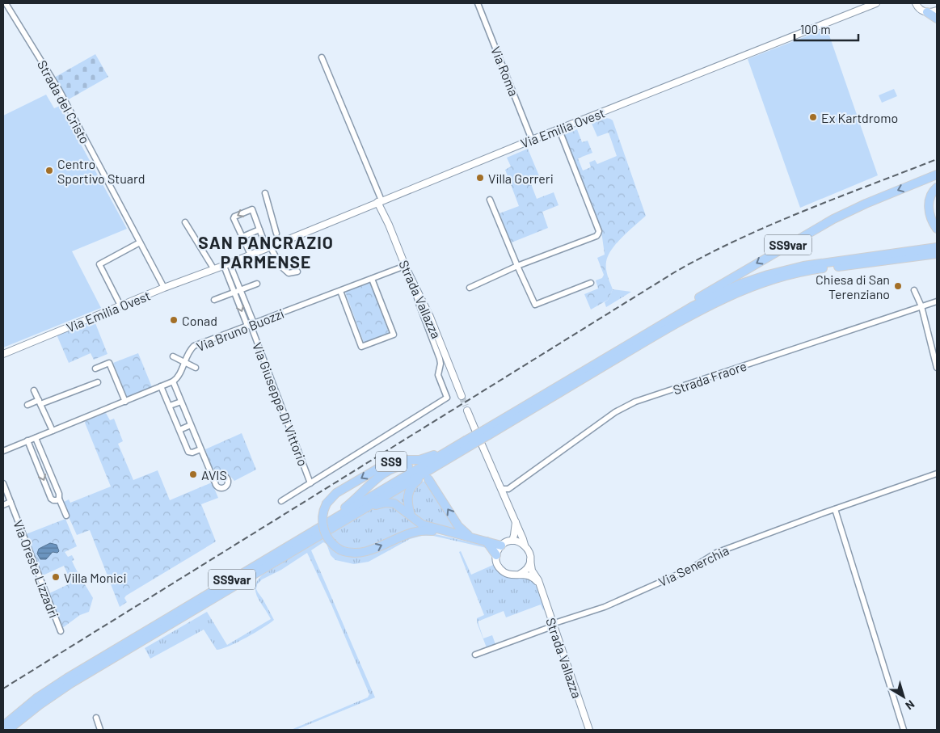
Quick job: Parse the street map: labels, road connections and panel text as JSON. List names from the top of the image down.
{
  "streets": {
    "highway": ["SS9var", "SS9"],
    "street": [
      "Via Roma",
      "Strada del Cristo",
      "Via Emilia Ovest",
      "Strada Vallazza",
      "Via Bruno Buozzi",
      "Strada Fraore",
      "Via Giuseppe Di Vittorio",
      "Via Senerchia",
      "Via Oreste Lizzadri"
    ]
  },
  "crossings": [
    ["Via Roma", "Via Emilia Ovest"],
    ["Strada del Cristo", "Via Emilia Ovest"],
    ["Via Emilia Ovest", "Strada Vallazza"],
    ["SS9var", "SS9"],
    ["Strada Vallazza", "Via Bruno Buozzi"],
    ["Strada Vallazza", "Strada Fraore"],
    ["Strada Vallazza", "SS9"],
    ["Strada Vallazza", "Via Senerchia"],
    ["Via Bruno Buozzi", "Via Giuseppe Di Vittorio"]
  ],
  "districts": ["SAN PANCRAZIO PARMENSE"],
  "places": [
    "Ex Kartdromo",
    "Centro Sportivo Stuard",
    "Villa Gorreri",
    "Chiesa di San Terenziano",
    "Conad",
    "AVIS",
    "Villa Monici"
  ],
  "scale_bar": "100 m",
  "north": "bottom right"
}
